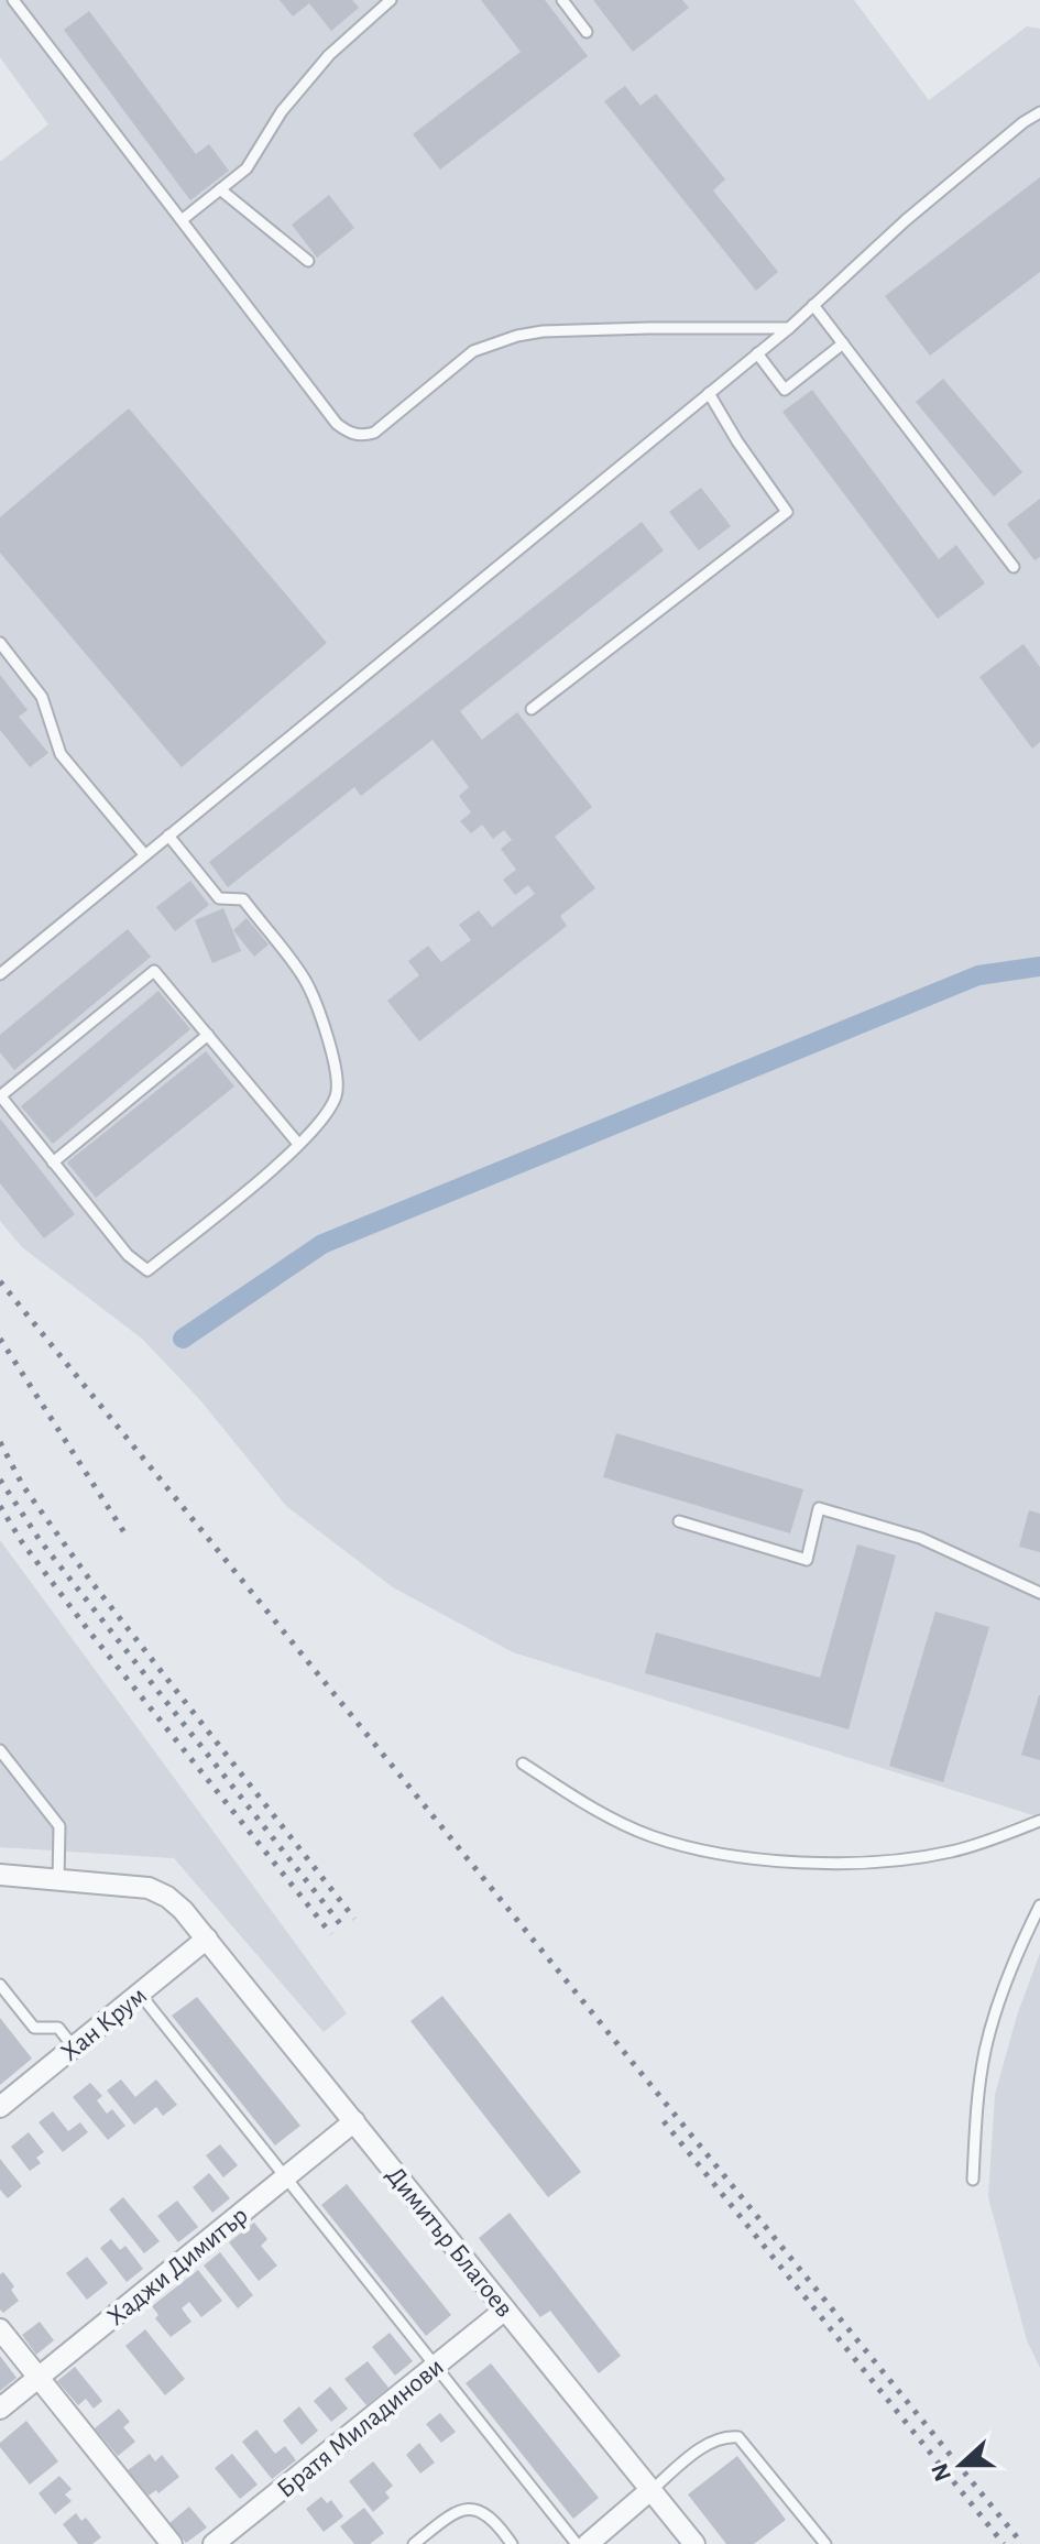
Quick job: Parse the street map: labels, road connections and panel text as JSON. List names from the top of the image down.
{
  "streets": {
    "street": [
      "Хан Крум",
      "Димитър Благоев",
      "Хаджи Димитър",
      "Братя Миладинови"
    ]
  },
  "crossings": [
    ["Хан Крум", "Димитър Благоев"],
    ["Димитър Благоев", "Хаджи Димитър"],
    ["Димитър Благоев", "Братя Миладинови"]
  ],
  "north": "left"
}
